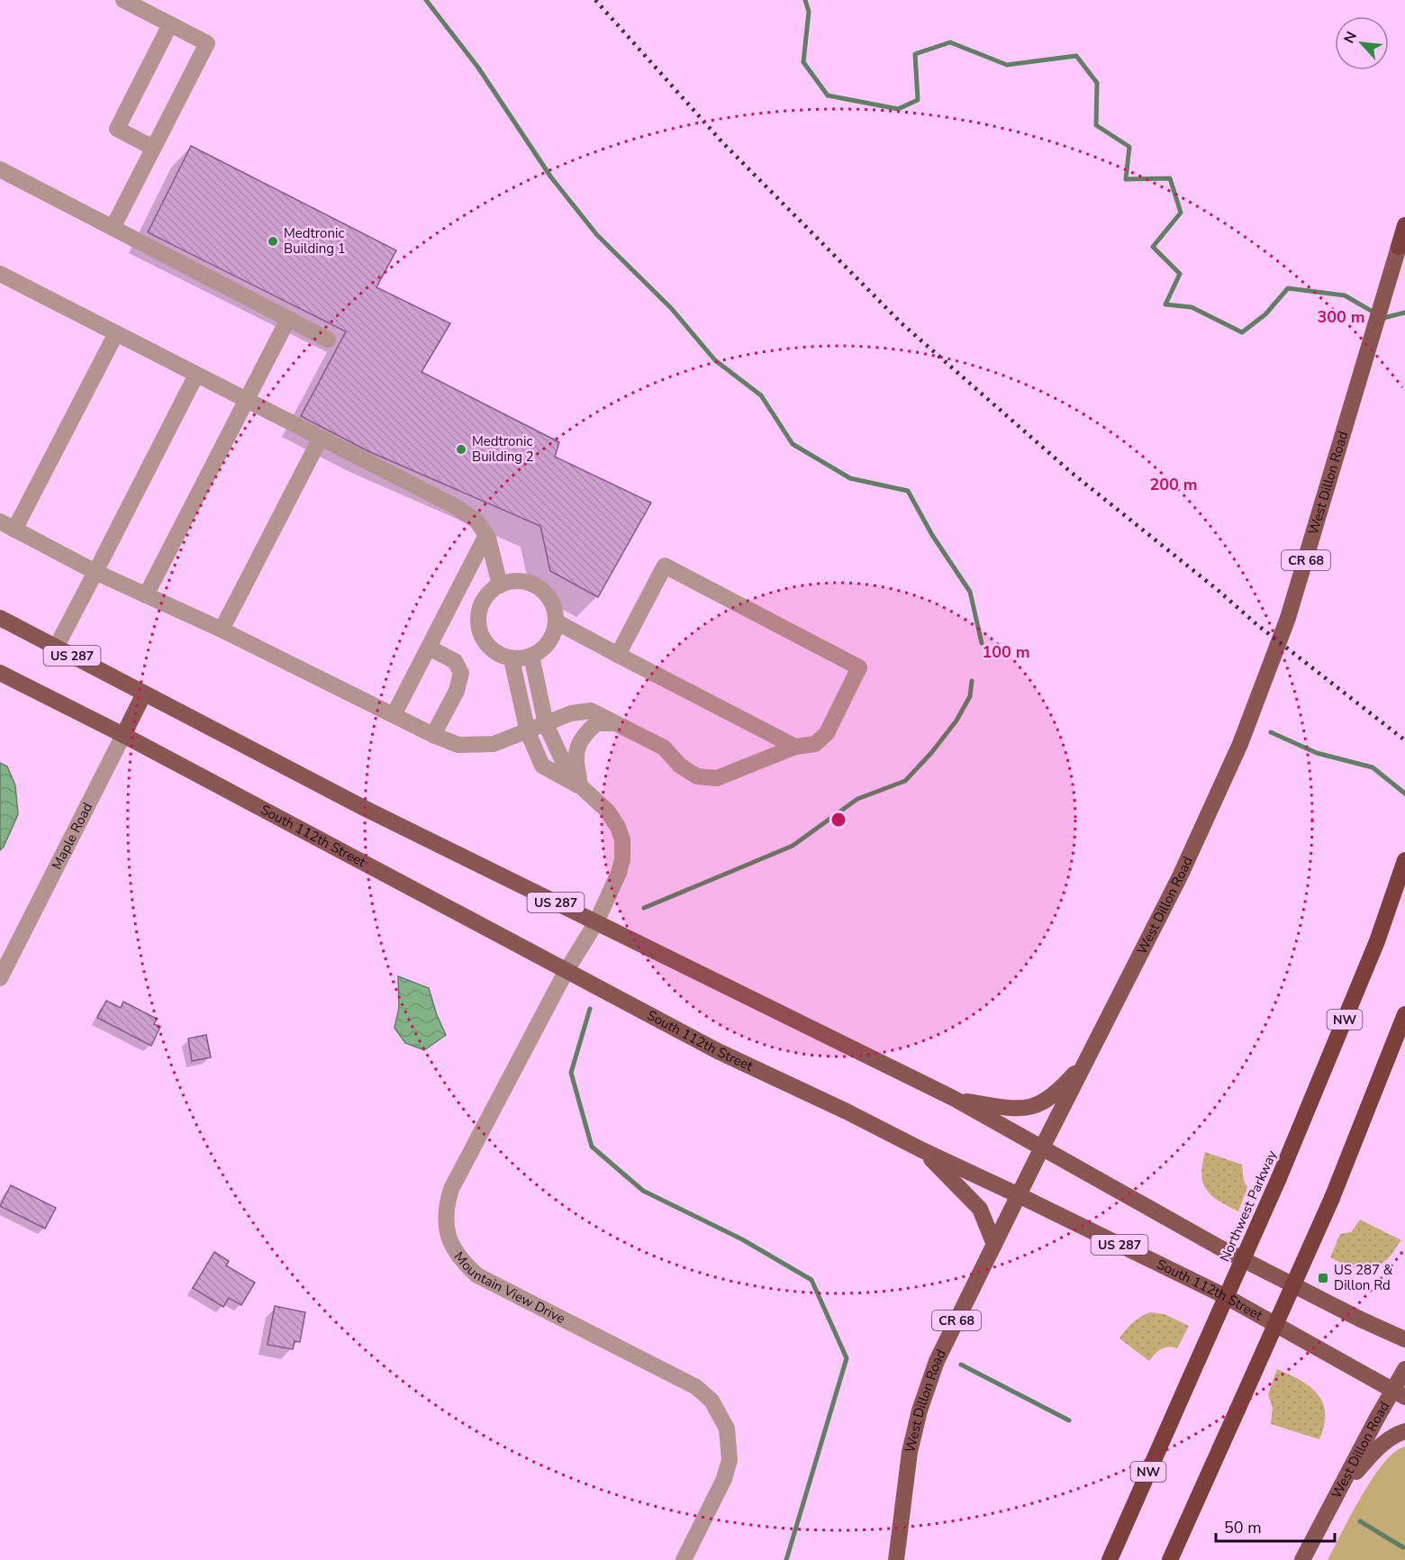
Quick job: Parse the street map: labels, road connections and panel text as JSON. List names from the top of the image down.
{
  "streets": {
    "highway": ["NW", "Northwest Parkway"],
    "main road": [
      "West Dillon Road",
      "CR 68",
      "US 287",
      "Maple Road",
      "South 112th Street"
    ],
    "street": ["Mountain View Drive"]
  },
  "crossings": [
    ["West Dillon Road", "US 287"],
    ["West Dillon Road", "South 112th Street"],
    ["US 287", "Maple Road"],
    ["US 287", "Mountain View Drive"],
    ["Maple Road", "South 112th Street"],
    ["South 112th Street", "Mountain View Drive"]
  ],
  "places": {
    "other": ["Medtronic Building 1", "Medtronic Building 2"],
    "transit": ["US 287 & Dillon Rd"]
  },
  "scale_bar": "50 m",
  "north": "top left",
  "rings": ["300 m", "200 m", "100 m"]
}
